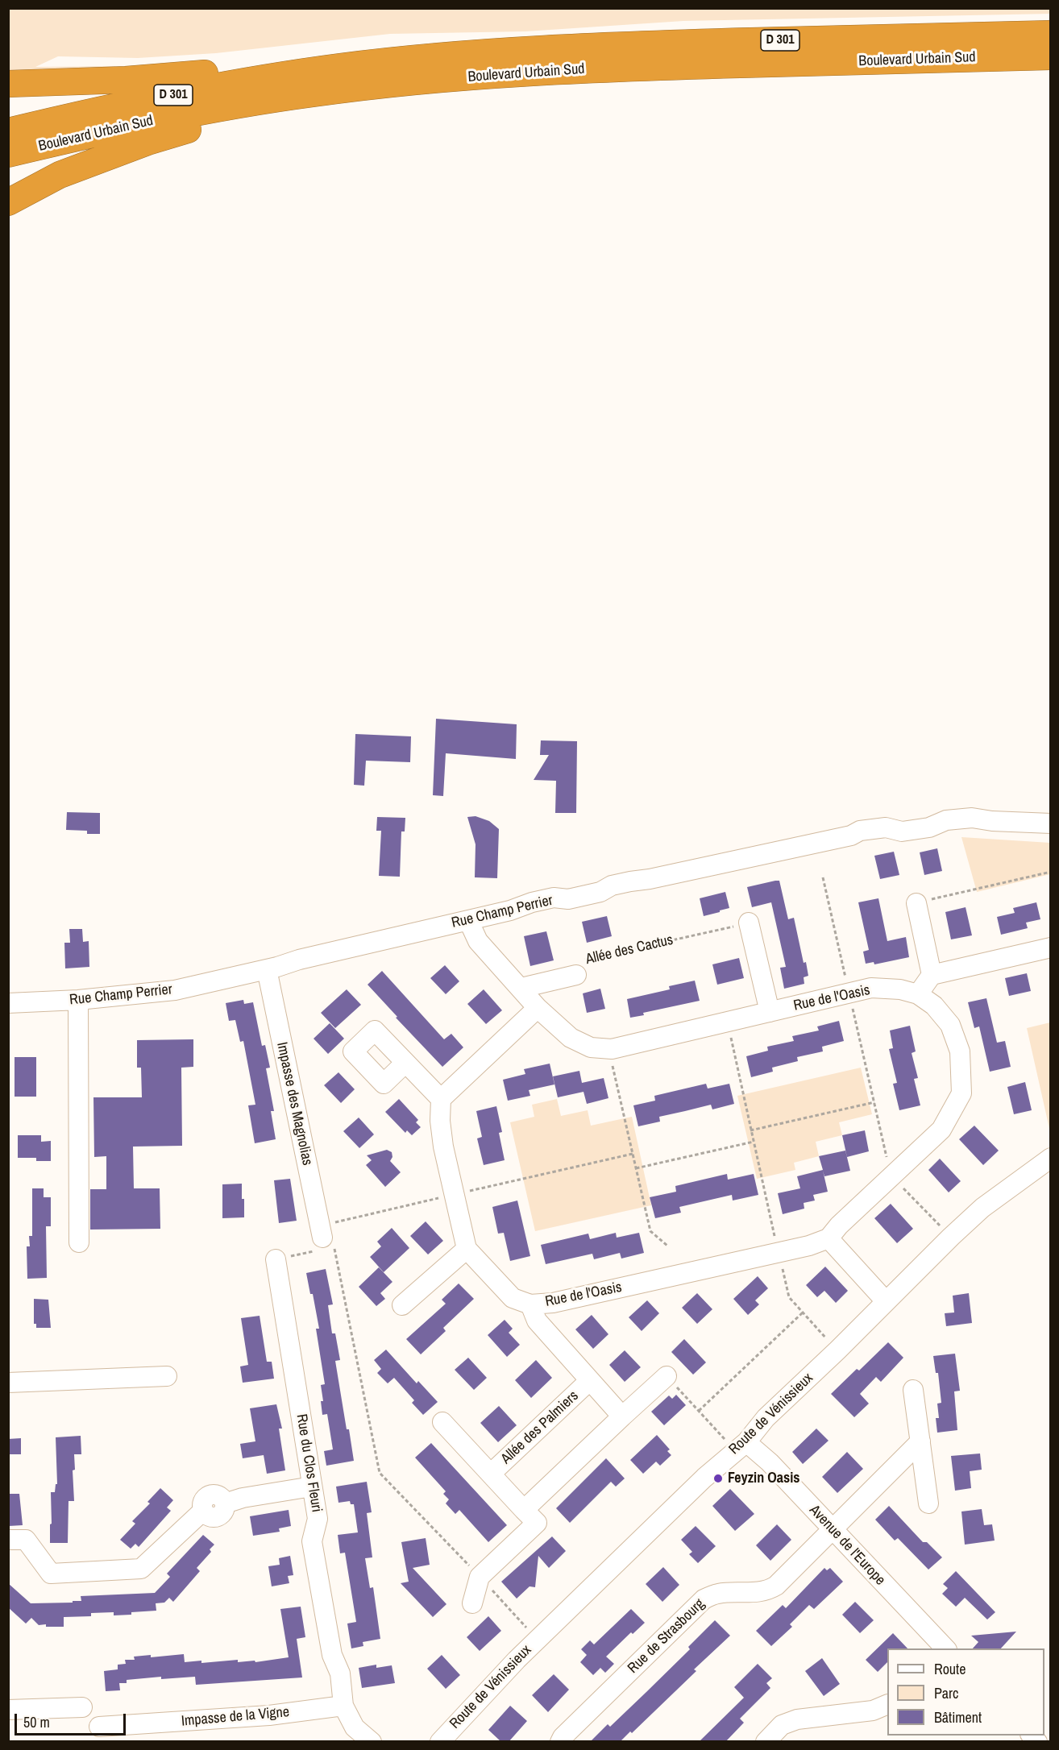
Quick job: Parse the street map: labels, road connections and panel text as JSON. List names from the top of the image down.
{
  "streets": {
    "highway": ["D 301", "Boulevard Urbain Sud"],
    "street": [
      "Rue Champ Perrier",
      "Allée des Cactus",
      "Rue de l'Oasis",
      "Impasse des Magnolias",
      "Route de Vénissieux",
      "Allée des Palmiers",
      "Rue du Clos Fleuri",
      "Avenue de l'Europe",
      "Rue de Strasbourg",
      "Impasse de la Vigne"
    ]
  },
  "crossings": [
    ["Rue Champ Perrier", "Rue de l'Oasis"],
    ["Rue Champ Perrier", "Impasse des Magnolias"],
    ["Allée des Cactus", "Rue de l'Oasis"],
    ["Rue de l'Oasis", "Allée des Palmiers"],
    ["Route de Vénissieux", "Avenue de l'Europe"],
    ["Rue du Clos Fleuri", "Impasse de la Vigne"],
    ["Avenue de l'Europe", "Rue de Strasbourg"]
  ],
  "places": ["Feyzin Oasis"],
  "legend": ["Route", "Parc", "Bâtiment"],
  "scale_bar": "50 m"
}
